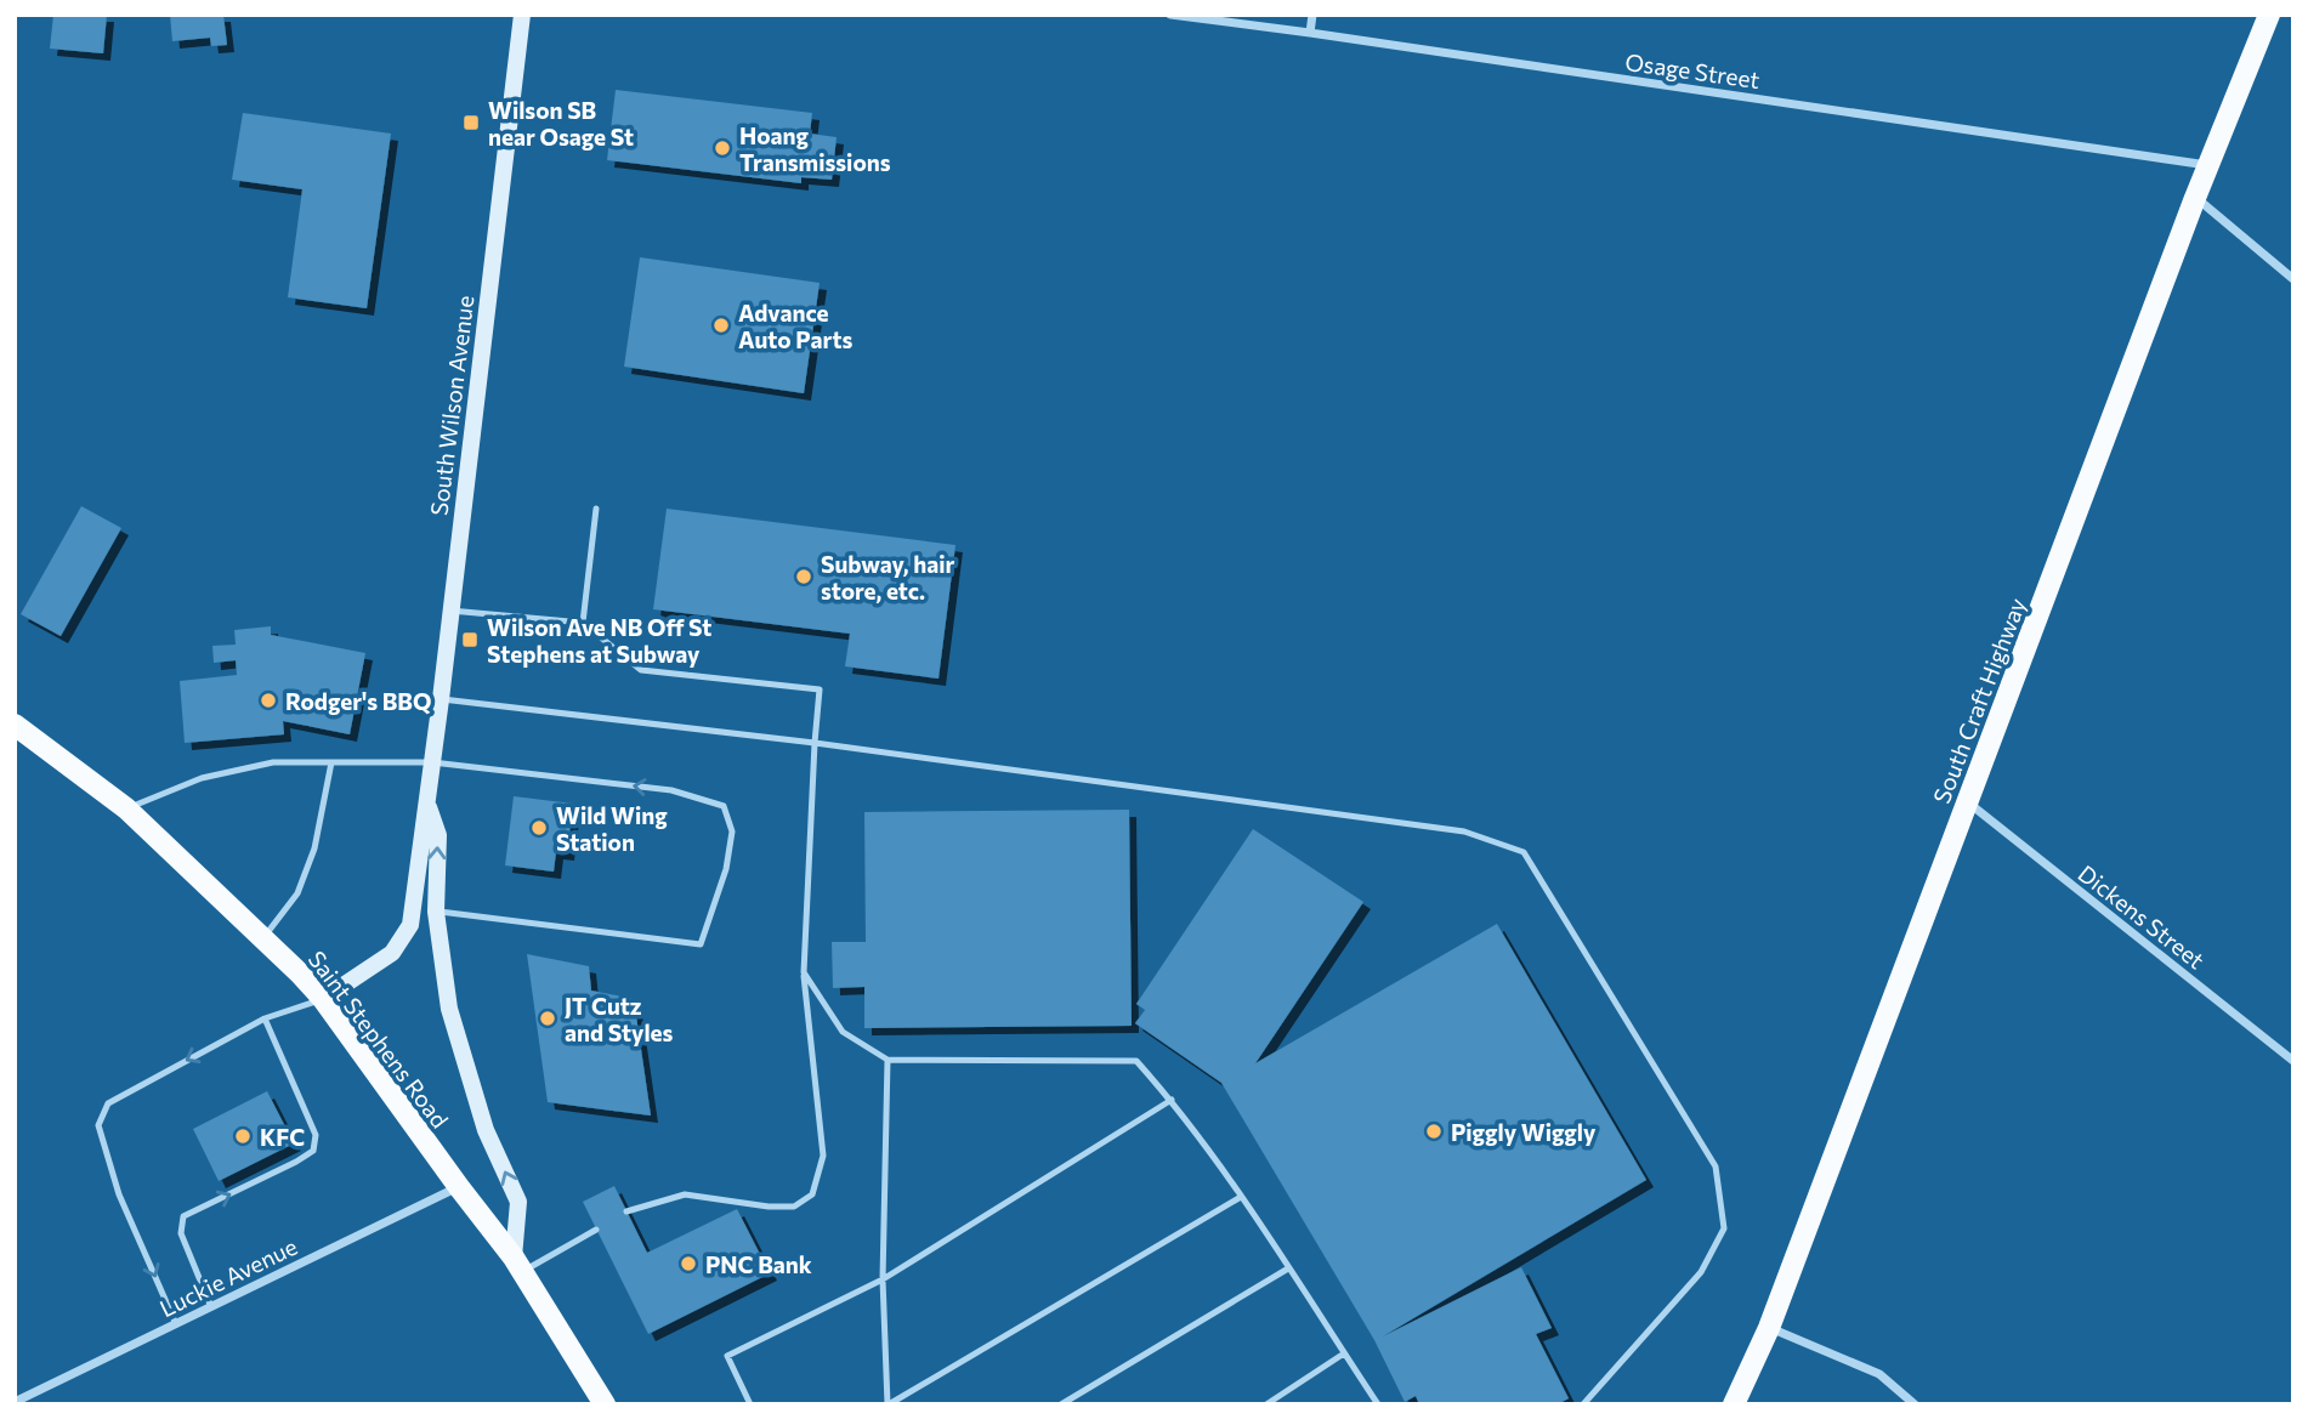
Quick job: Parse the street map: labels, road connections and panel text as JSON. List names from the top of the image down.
{
  "streets": {
    "main road": ["South Wilson Avenue", "South Craft Highway", "Saint Stephens Road"],
    "street": ["Osage Street", "Dickens Street", "Luckie Avenue"]
  },
  "crossings": [
    ["Osage Street", "South Craft Highway"],
    ["South Wilson Avenue", "Saint Stephens Road"],
    ["South Craft Highway", "Dickens Street"],
    ["Saint Stephens Road", "Luckie Avenue"]
  ],
  "places": {
    "transit": ["Wilson SB near Osage St", "Wilson Ave NB Off St Stephens at Subway"],
    "other": [
      "Hoang Transmissions",
      "Advance Auto Parts",
      "Subway, hair store, etc.",
      "Rodger's BBQ",
      "Wild Wing Station",
      "JT Cutz and Styles",
      "Piggly Wiggly",
      "KFC",
      "PNC Bank"
    ]
  }
}
